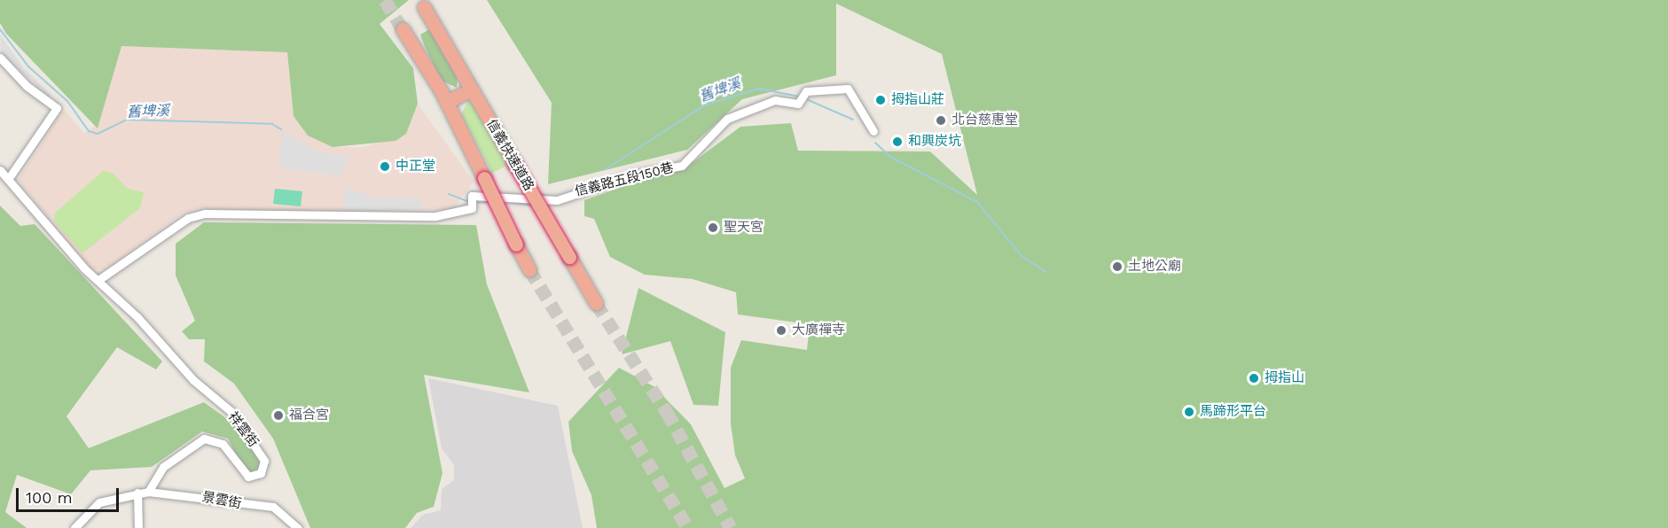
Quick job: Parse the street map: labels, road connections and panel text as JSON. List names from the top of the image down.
{
  "streets": {
    "highway": ["信義快速道路"],
    "street": ["信義路五段150巷", "祥雲街", "景雲街"]
  },
  "crossings": [
    ["信義路五段150巷", "祥雲街"],
    ["祥雲街", "景雲街"]
  ],
  "water": ["舊埤溪"],
  "places": [
    "拇指山莊",
    "北台慈惠堂",
    "和興炭坑",
    "中正堂",
    "聖天宮",
    "土地公廟",
    "大廣禪寺",
    "拇指山",
    "馬蹄形平台",
    "福合宮"
  ],
  "scale_bar": "100 m"
}
